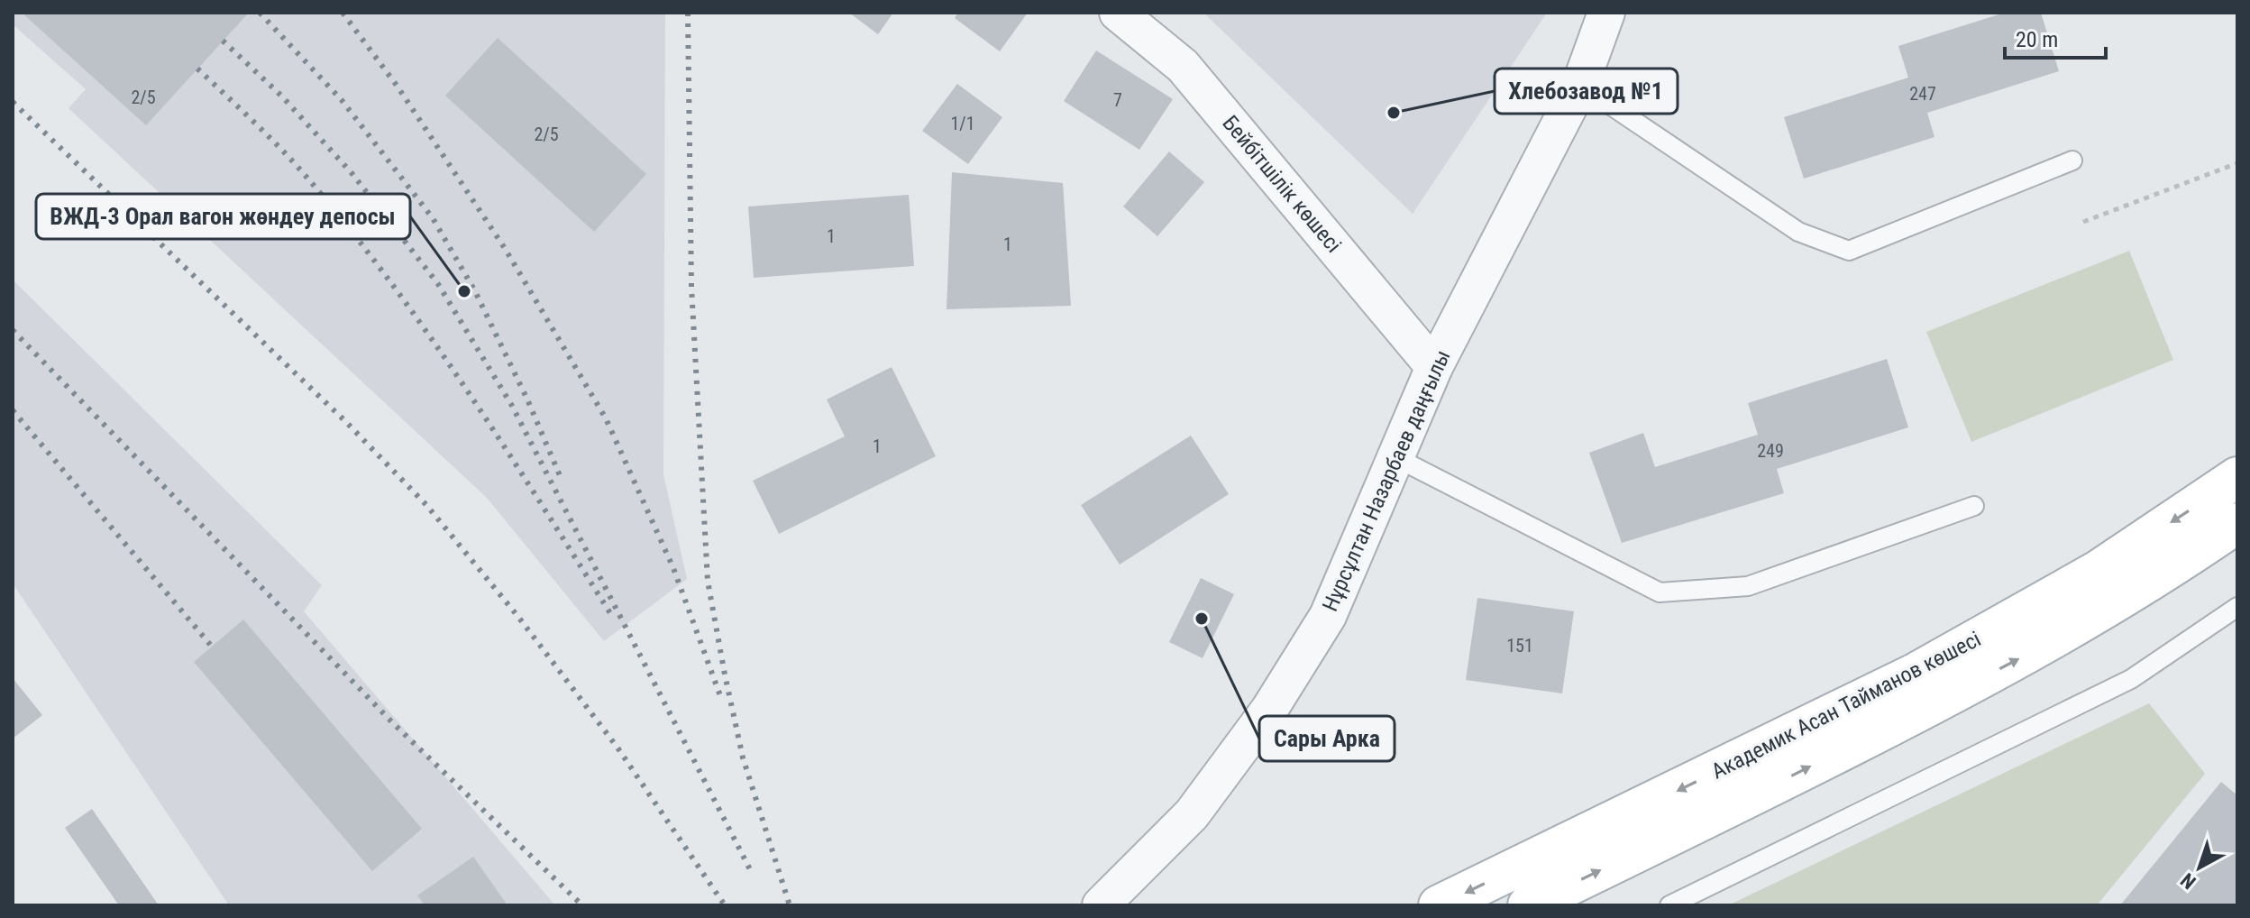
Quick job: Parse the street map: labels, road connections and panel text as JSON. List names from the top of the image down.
{
  "streets": {
    "main road": ["Академик Асан Тайманов көшесі"],
    "street": ["Бейбітшілік көшесі", "Нұрсұлтан Назарбаев даңғылы"]
  },
  "crossings": [
    ["Бейбітшілік көшесі", "Нұрсұлтан Назарбаев даңғылы"]
  ],
  "places": ["Хлебозавод №1", "ВЖД-3 Орал вагон жөндеу депосы", "Сары Арка"],
  "house_numbers": [
    "247",
    "2/5",
    "7",
    "1/1",
    "2/5",
    "1",
    "1",
    "1",
    "249",
    "151"
  ],
  "scale_bar": "20 m",
  "north": "bottom left"
}
